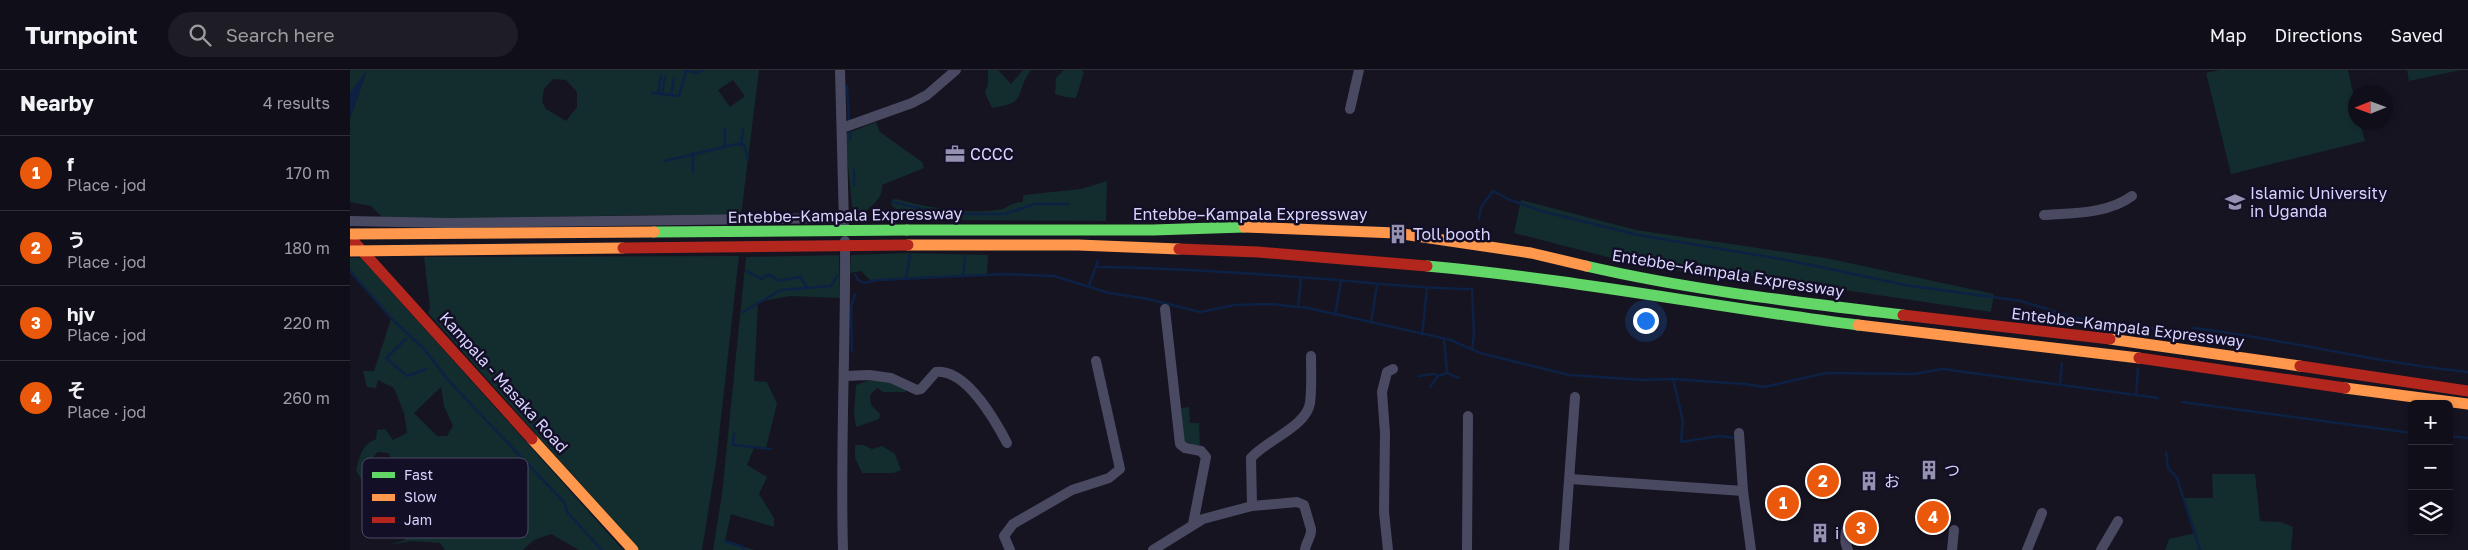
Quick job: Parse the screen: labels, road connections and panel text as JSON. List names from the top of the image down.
{
  "streets": {
    "highway": ["Entebbe–Kampala Expressway", "Kampala - Masaka Road"]
  },
  "crossings": [
    ["Entebbe–Kampala Expressway", "Kampala - Masaka Road"]
  ],
  "places": {
    "office": ["CCCC"],
    "school or university": ["Islamic University in Uganda"],
    "building": [
      "Toll booth",
      "つ",
      "お",
      "i"
    ]
  },
  "legend": ["Fast", "Slow", "Jam"],
  "north": "left",
  "page": {
    "header": "Turnpoint",
    "search": "Search here",
    "nav": ["Map", "Directions", "Saved"],
    "heading": ["Nearby", "4 results"],
    "list": [
      {
        "mark": "1",
        "name": "f",
        "note": "Place · jod",
        "value": "170 m"
      },
      {
        "mark": "2",
        "name": "う",
        "note": "Place · jod",
        "value": "180 m"
      },
      {
        "mark": "3",
        "name": "hjv",
        "note": "Place · jod",
        "value": "220 m"
      },
      {
        "mark": "4",
        "name": "そ",
        "note": "Place · jod",
        "value": "260 m"
      }
    ],
    "map_buttons": ["+", "−"],
    "pins": [
      "2",
      "1",
      "4",
      "3"
    ]
  }
}
